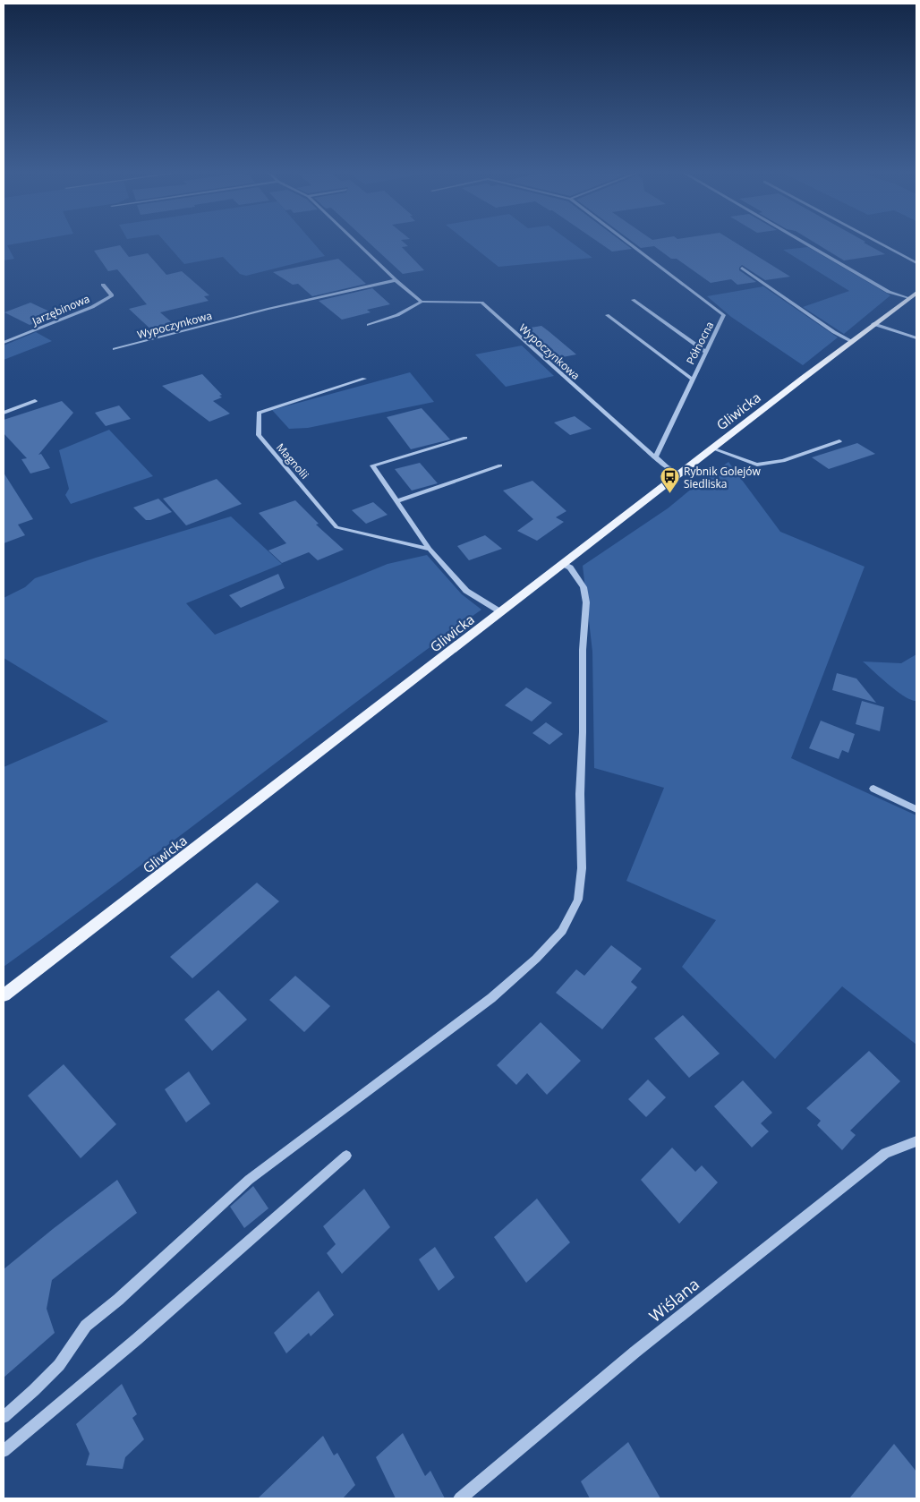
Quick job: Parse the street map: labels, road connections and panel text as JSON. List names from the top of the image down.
{
  "streets": {
    "main road": ["Gliwicka"],
    "street": [
      "Jarzębinowa",
      "Wypoczynkowa",
      "Północna",
      "Magnolii",
      "Wiślana"
    ]
  },
  "crossings": [
    ["Wypoczynkowa", "Północna"],
    ["Wypoczynkowa", "Gliwicka"]
  ],
  "places": {
    "bus stop": ["Rybnik Golejów Siedliska"]
  }
}
